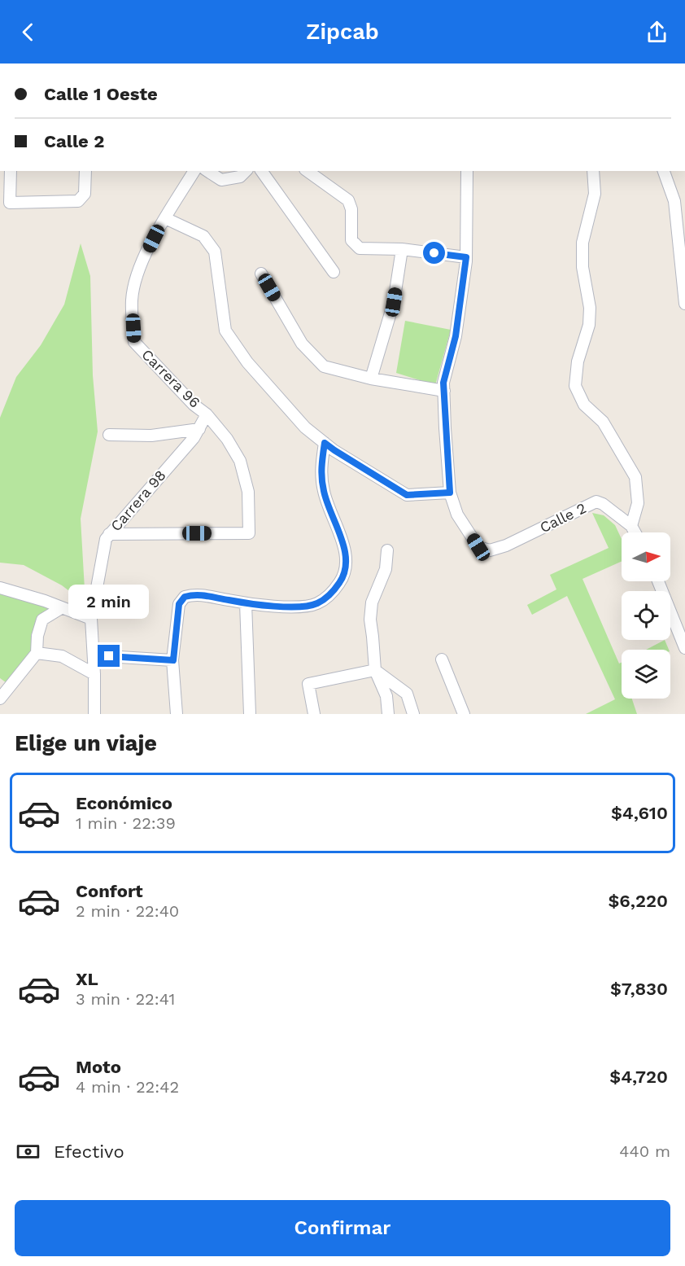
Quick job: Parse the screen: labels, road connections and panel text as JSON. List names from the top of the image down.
{
  "streets": {
    "street": ["Carrera 96", "Carrera 98", "Calle 2"]
  },
  "crossings": [
    ["Carrera 96", "Carrera 98"]
  ],
  "north": "right",
  "page": {
    "header": "Zipcab",
    "banner": ["Calle 1 Oeste", "Calle 2"],
    "bubble": "2 min",
    "heading": "Elige un viaje",
    "list": [
      {
        "name": "Económico",
        "note": "1 min · 22:39",
        "value": "$4,610"
      },
      {
        "name": "Confort",
        "note": "2 min · 22:40",
        "value": "$6,220"
      },
      {
        "name": "XL",
        "note": "3 min · 22:41",
        "value": "$7,830"
      },
      {
        "name": "Moto",
        "note": "4 min · 22:42",
        "value": "$4,720"
      }
    ],
    "pay": ["Efectivo", "440 m"],
    "buttons": "Confirmar"
  }
}
